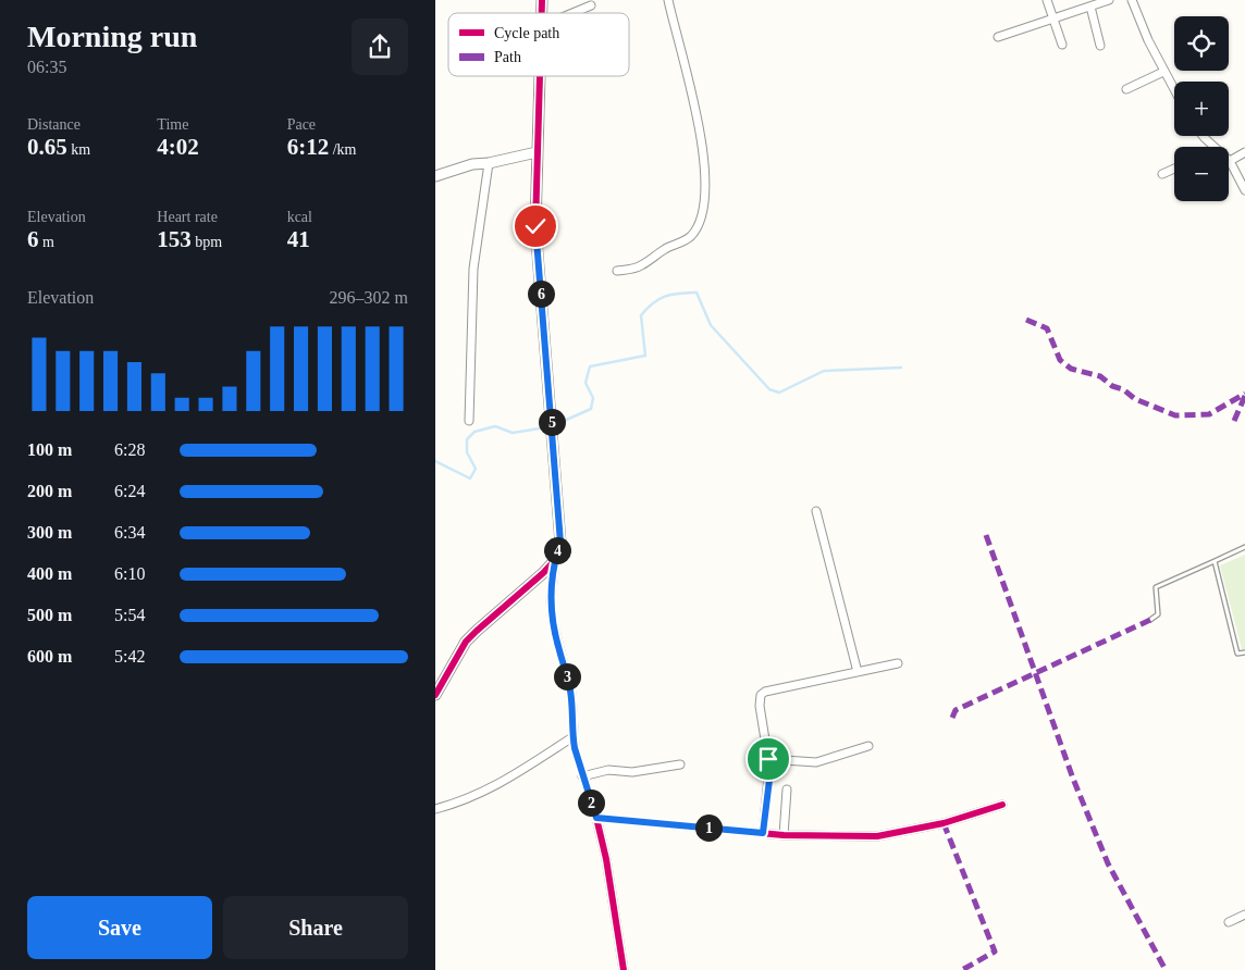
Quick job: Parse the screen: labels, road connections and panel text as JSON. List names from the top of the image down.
{
  "legend": ["Cycle path", "Path"],
  "page": {
    "heading": ["Morning run", "06:35"],
    "map_buttons": ["+", "−"],
    "stats": [
      ["Distance", "0.65 km"],
      ["Time", "4:02"],
      ["Pace", "6:12 /km"],
      ["Elevation", "6 m"],
      ["Heart rate", "153 bpm"],
      ["kcal", "41"]
    ],
    "chart": ["Elevation", "296–302 m"],
    "pins": [
      "6",
      "5",
      "4",
      "3",
      "2",
      "1"
    ],
    "list": [
      {
        "name": "100 m",
        "note": "6:28"
      },
      {
        "name": "200 m",
        "note": "6:24"
      },
      {
        "name": "300 m",
        "note": "6:34"
      },
      {
        "name": "400 m",
        "note": "6:10"
      },
      {
        "name": "500 m",
        "note": "5:54"
      },
      {
        "name": "600 m",
        "note": "5:42"
      }
    ],
    "buttons": ["Save", "Share"]
  }
}
